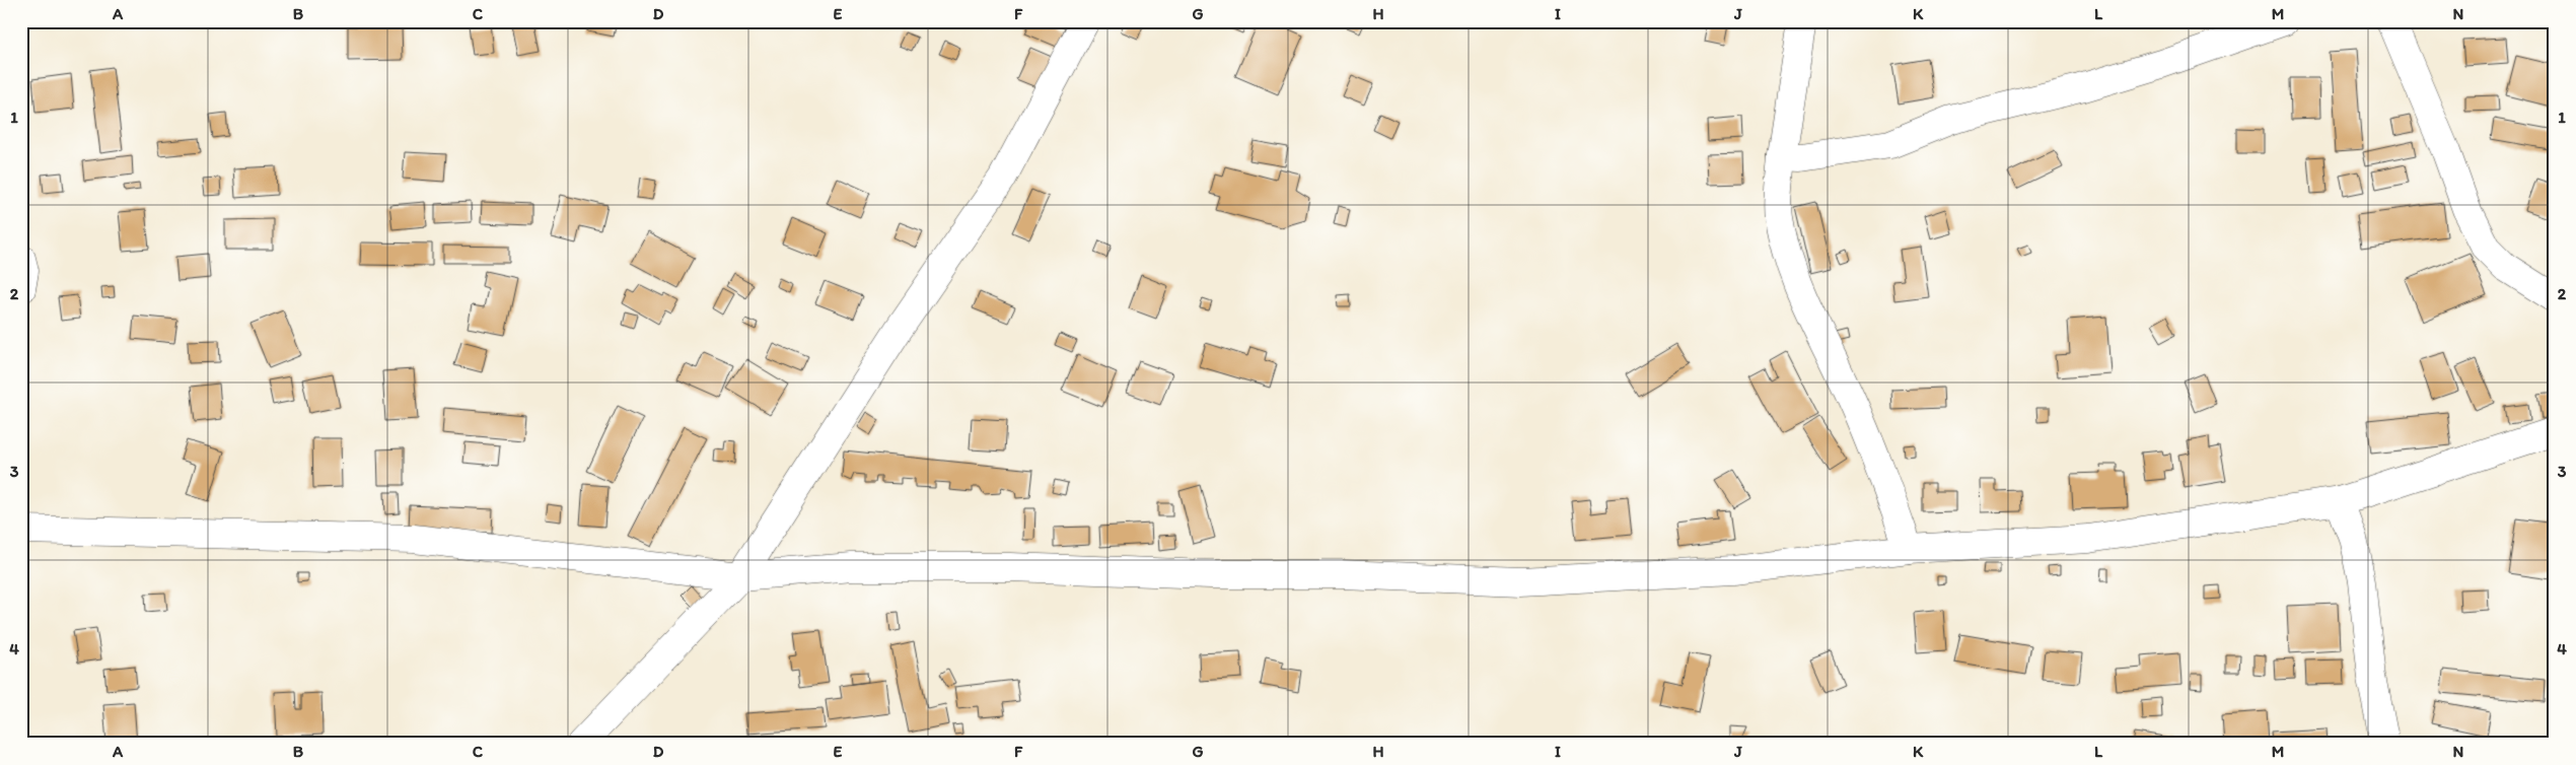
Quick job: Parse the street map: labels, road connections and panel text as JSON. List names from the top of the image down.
{
  "grid": {
    "columns": [
      "A",
      "B",
      "C",
      "D",
      "E",
      "F",
      "G",
      "H",
      "I",
      "J",
      "K",
      "L",
      "M",
      "N"
    ],
    "rows": [
      "1",
      "2",
      "3",
      "4"
    ]
  }
}
